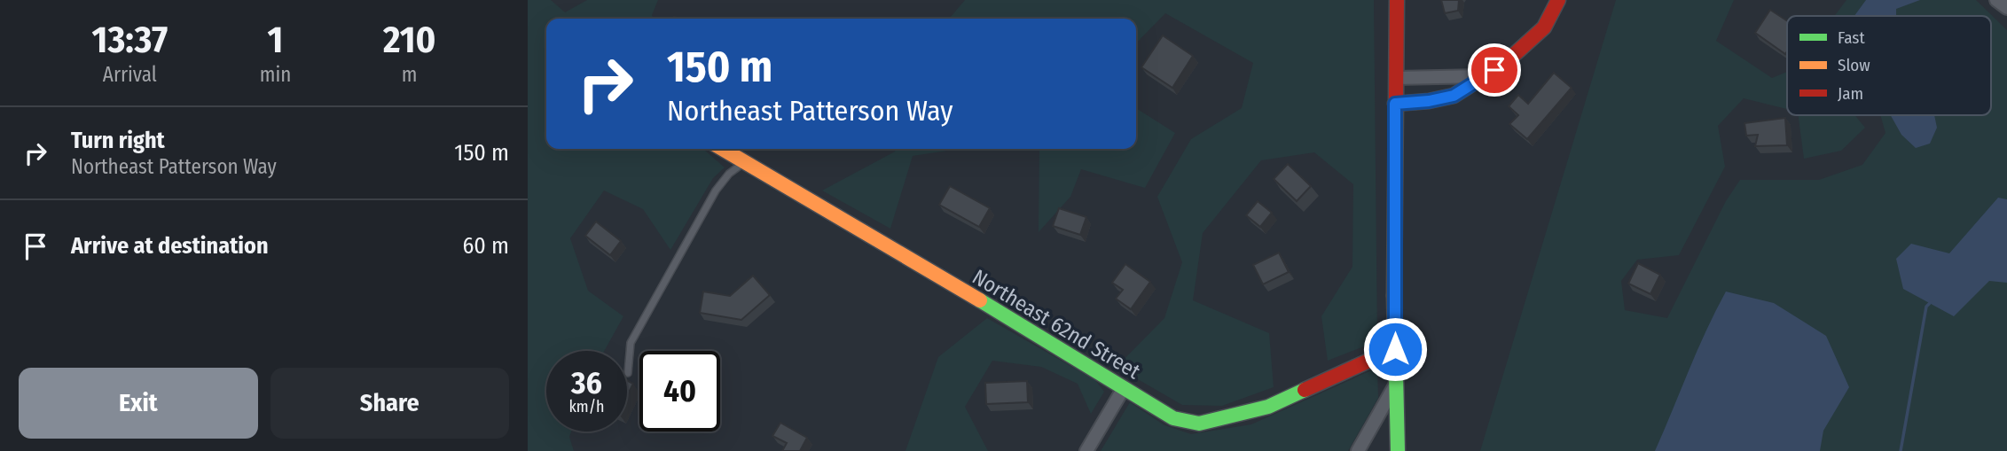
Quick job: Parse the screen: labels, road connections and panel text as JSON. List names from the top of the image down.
{
  "streets": {
    "street": ["Northeast 62nd Street"]
  },
  "legend": ["Fast", "Slow", "Jam"],
  "page": {
    "eta": [
      "13:37",
      "Arrival",
      "1",
      "min",
      "210",
      "m"
    ],
    "turn": ["150 m", "Northeast Patterson Way"],
    "list": [
      {
        "name": "Turn right",
        "note": "Northeast Patterson Way",
        "value": "150 m"
      },
      {
        "name": "Arrive at destination",
        "value": "60 m"
      }
    ],
    "speed": "36 km/h",
    "limit": "40",
    "buttons": ["Exit", "Share"]
  }
}
